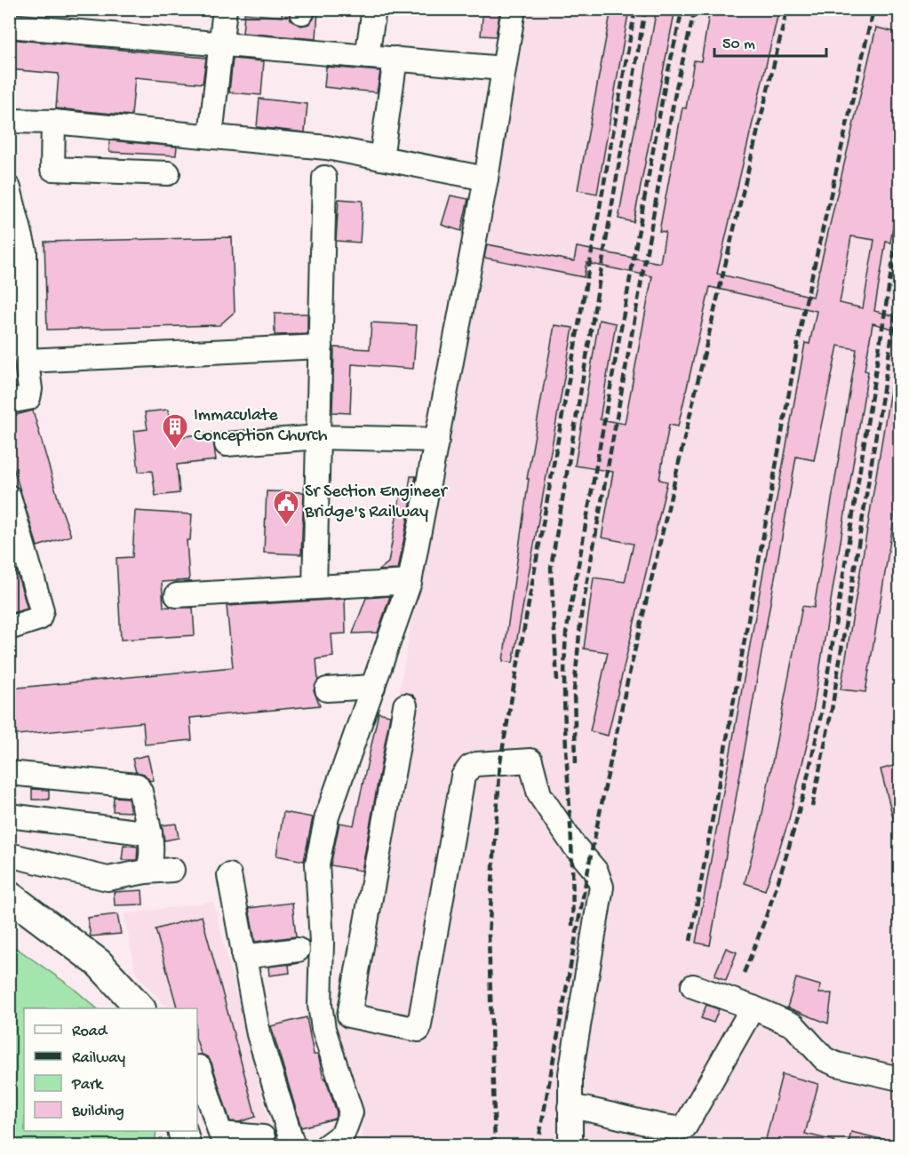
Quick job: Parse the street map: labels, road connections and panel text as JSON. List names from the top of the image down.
{
  "places": {
    "building": ["Immaculate Conception Church"],
    "public building": ["Sr Section Engineer Bridge's Railway"]
  },
  "legend": [
    "Road",
    "Railway",
    "Park",
    "Building"
  ],
  "scale_bar": "50 m"
}
